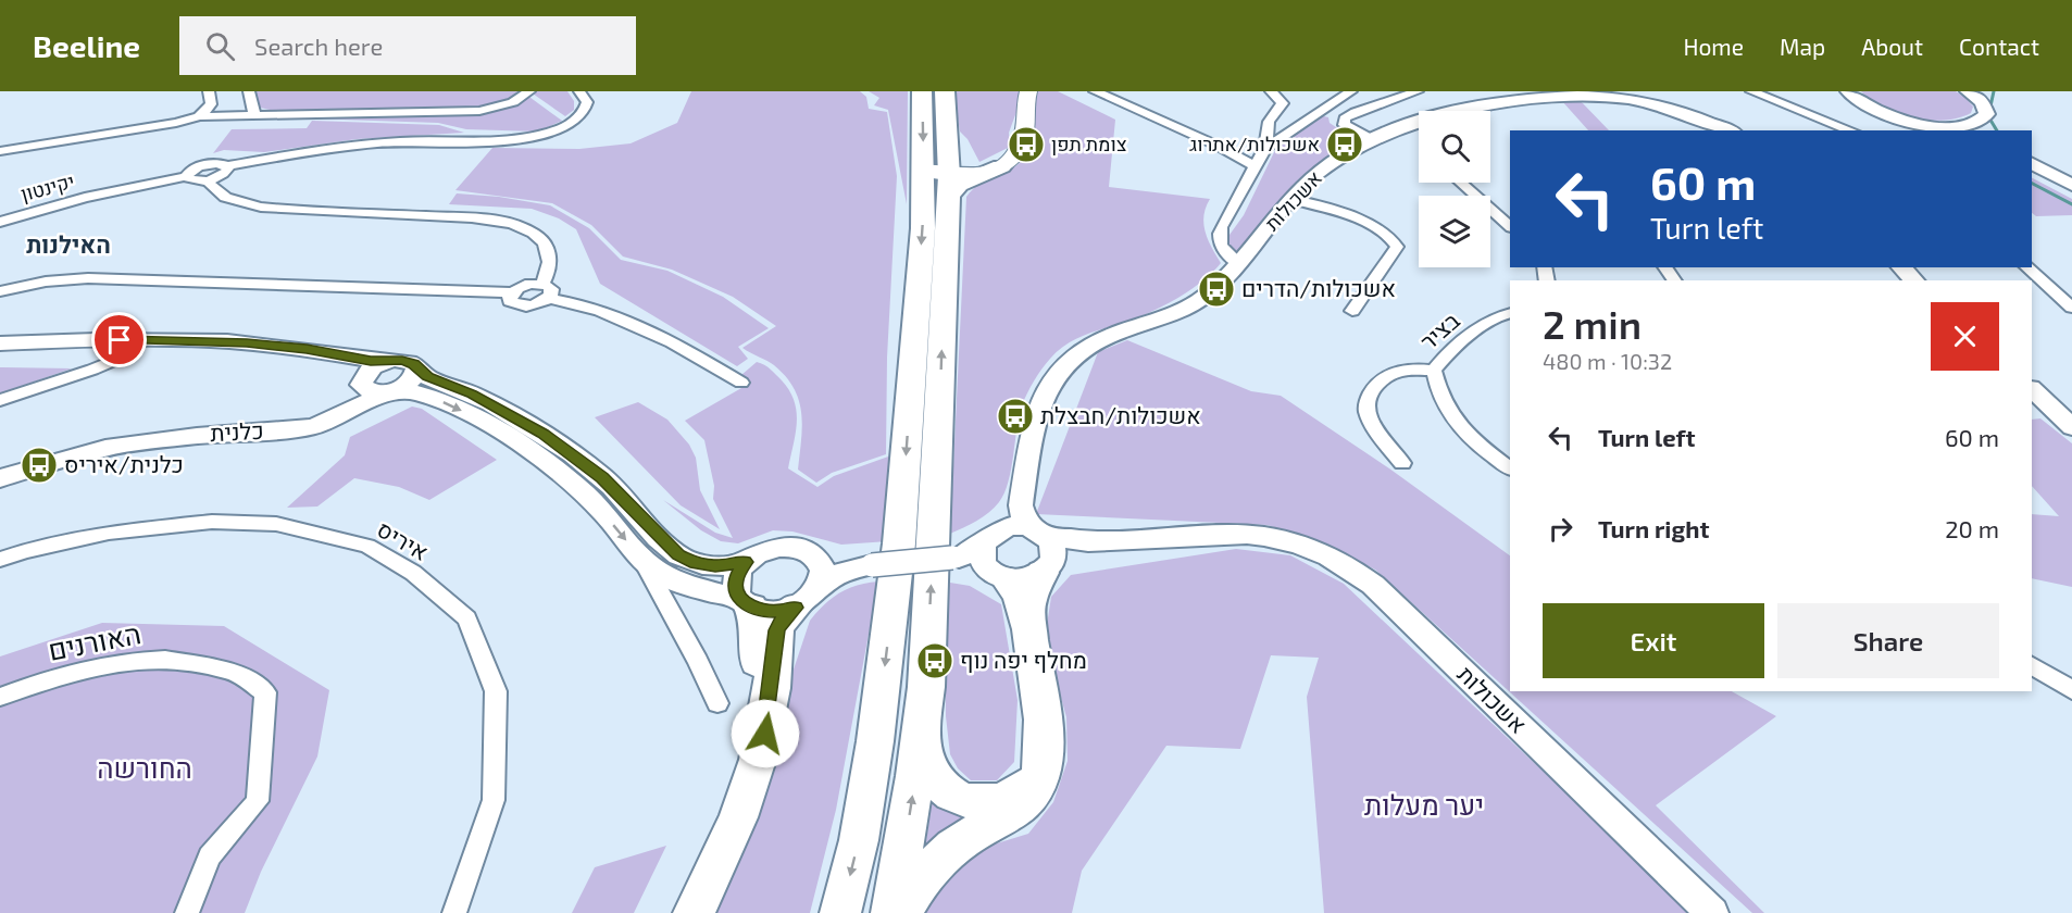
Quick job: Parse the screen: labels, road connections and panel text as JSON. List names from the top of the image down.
{
  "streets": {
    "street": [
      "יקינטון",
      "אשכולות",
      "בציר",
      "כלנית",
      "איריס",
      "האורנים"
    ]
  },
  "districts": ["האילנות"],
  "parks": ["החורשה", "יער מעלות"],
  "places": {
    "bus stop": [
      "צומת תפן",
      "אשכולות/אתרוג",
      "אשכולות/הדרים",
      "אשכולות/חבצלת",
      "כלנית/איריס",
      "מחלף יפה נוף"
    ]
  },
  "page": {
    "header": "Beeline",
    "search": "Search here",
    "nav": [
      "Home",
      "Map",
      "About",
      "Contact"
    ],
    "turn": ["60 m", "Turn left"],
    "heading": ["2 min", "480 m · 10:32"],
    "list": [
      {
        "name": "Turn left",
        "value": "60 m"
      },
      {
        "name": "Turn right",
        "value": "20 m"
      }
    ],
    "buttons": ["Exit", "Share"]
  }
}
